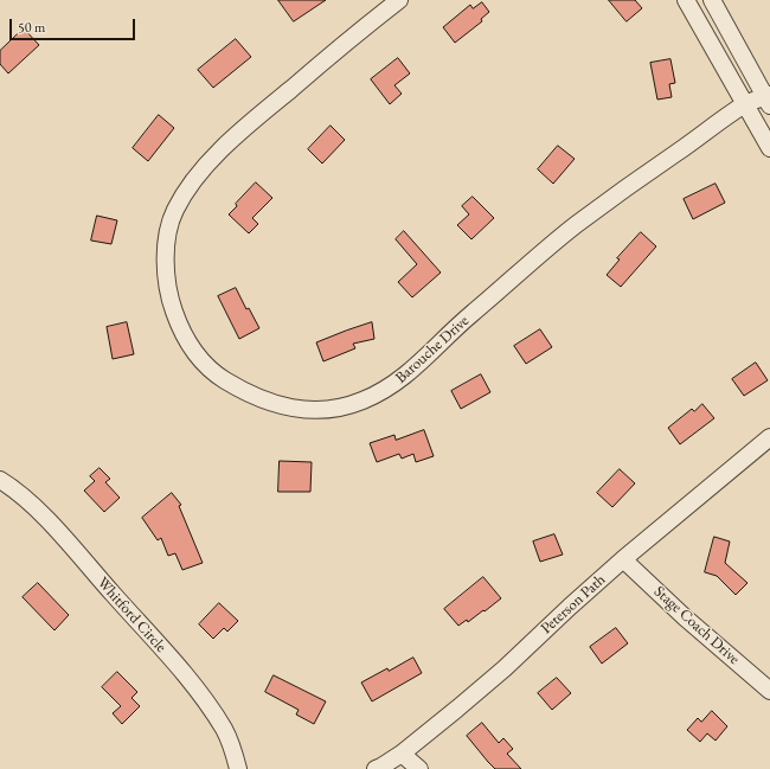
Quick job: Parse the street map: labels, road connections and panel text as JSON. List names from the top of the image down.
{
  "streets": {
    "street": [
      "Barouche Drive",
      "Peterson Path",
      "Whitford Circle",
      "Stage Coach Drive"
    ]
  },
  "crossings": [
    ["Peterson Path", "Stage Coach Drive"]
  ],
  "scale_bar": "50 m"
}
